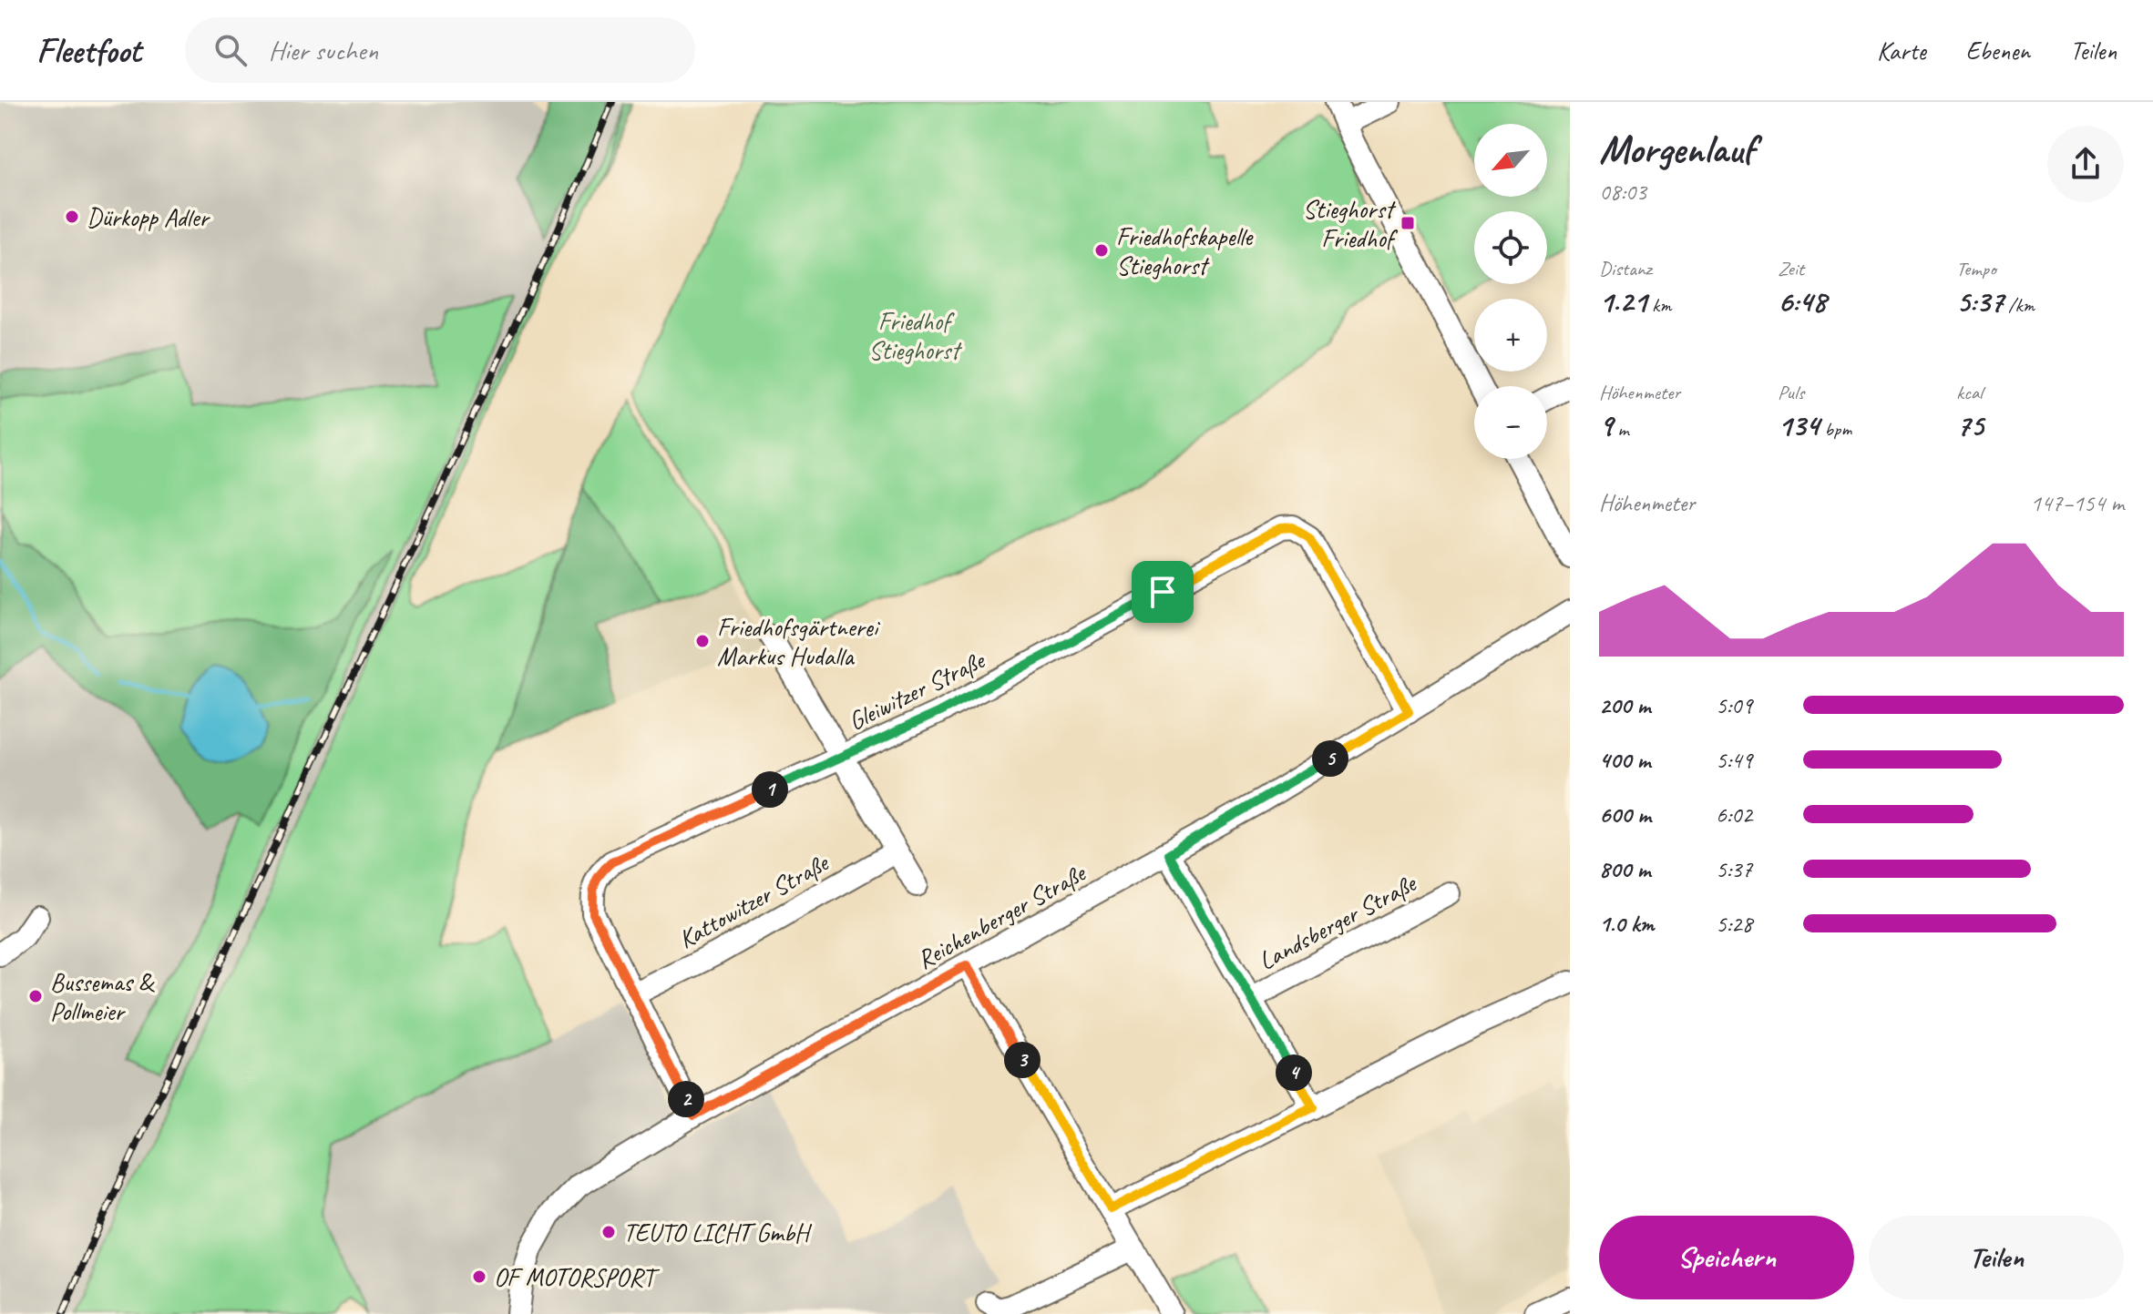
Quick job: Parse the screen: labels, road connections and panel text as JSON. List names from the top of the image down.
{
  "streets": {
    "street": [
      "Gleiwitzer Straße",
      "Kattowitzer Straße",
      "Reichenberger Straße",
      "Landsberger Straße"
    ]
  },
  "crossings": [
    ["Gleiwitzer Straße", "Kattowitzer Straße"],
    ["Gleiwitzer Straße", "Reichenberger Straße"],
    ["Reichenberger Straße", "Landsberger Straße"]
  ],
  "parks": ["Friedhof Stieghorst"],
  "places": {
    "other": [
      "Dürkopp Adler",
      "Friedhofskapelle Stieghorst",
      "Friedhofsgärtnerei Markus Hudalla",
      "Bussemas & Pollmeier",
      "TEUTO LICHT GmbH",
      "OF MOTORSPORT"
    ],
    "transit": ["Stieghorst Friedhof"]
  },
  "north": "bottom left",
  "page": {
    "header": "Fleetfoot",
    "search": "Hier suchen",
    "nav": ["Karte", "Ebenen", "Teilen"],
    "heading": ["Morgenlauf", "08:03"],
    "map_buttons": ["+", "−"],
    "stats": [
      ["Distanz", "1.21 km"],
      ["Zeit", "6:48"],
      ["Tempo", "5:37 /km"],
      ["Höhenmeter", "9 m"],
      ["Puls", "134 bpm"],
      ["kcal", "75"]
    ],
    "chart": ["Höhenmeter", "147–154 m"],
    "list": [
      {
        "name": "200 m",
        "note": "5:09"
      },
      {
        "name": "400 m",
        "note": "5:49"
      },
      {
        "name": "600 m",
        "note": "6:02"
      },
      {
        "name": "800 m",
        "note": "5:37"
      },
      {
        "name": "1.0 km",
        "note": "5:28"
      }
    ],
    "pins": [
      "5",
      "1",
      "3",
      "4",
      "2"
    ],
    "buttons": ["Speichern", "Teilen"]
  }
}
